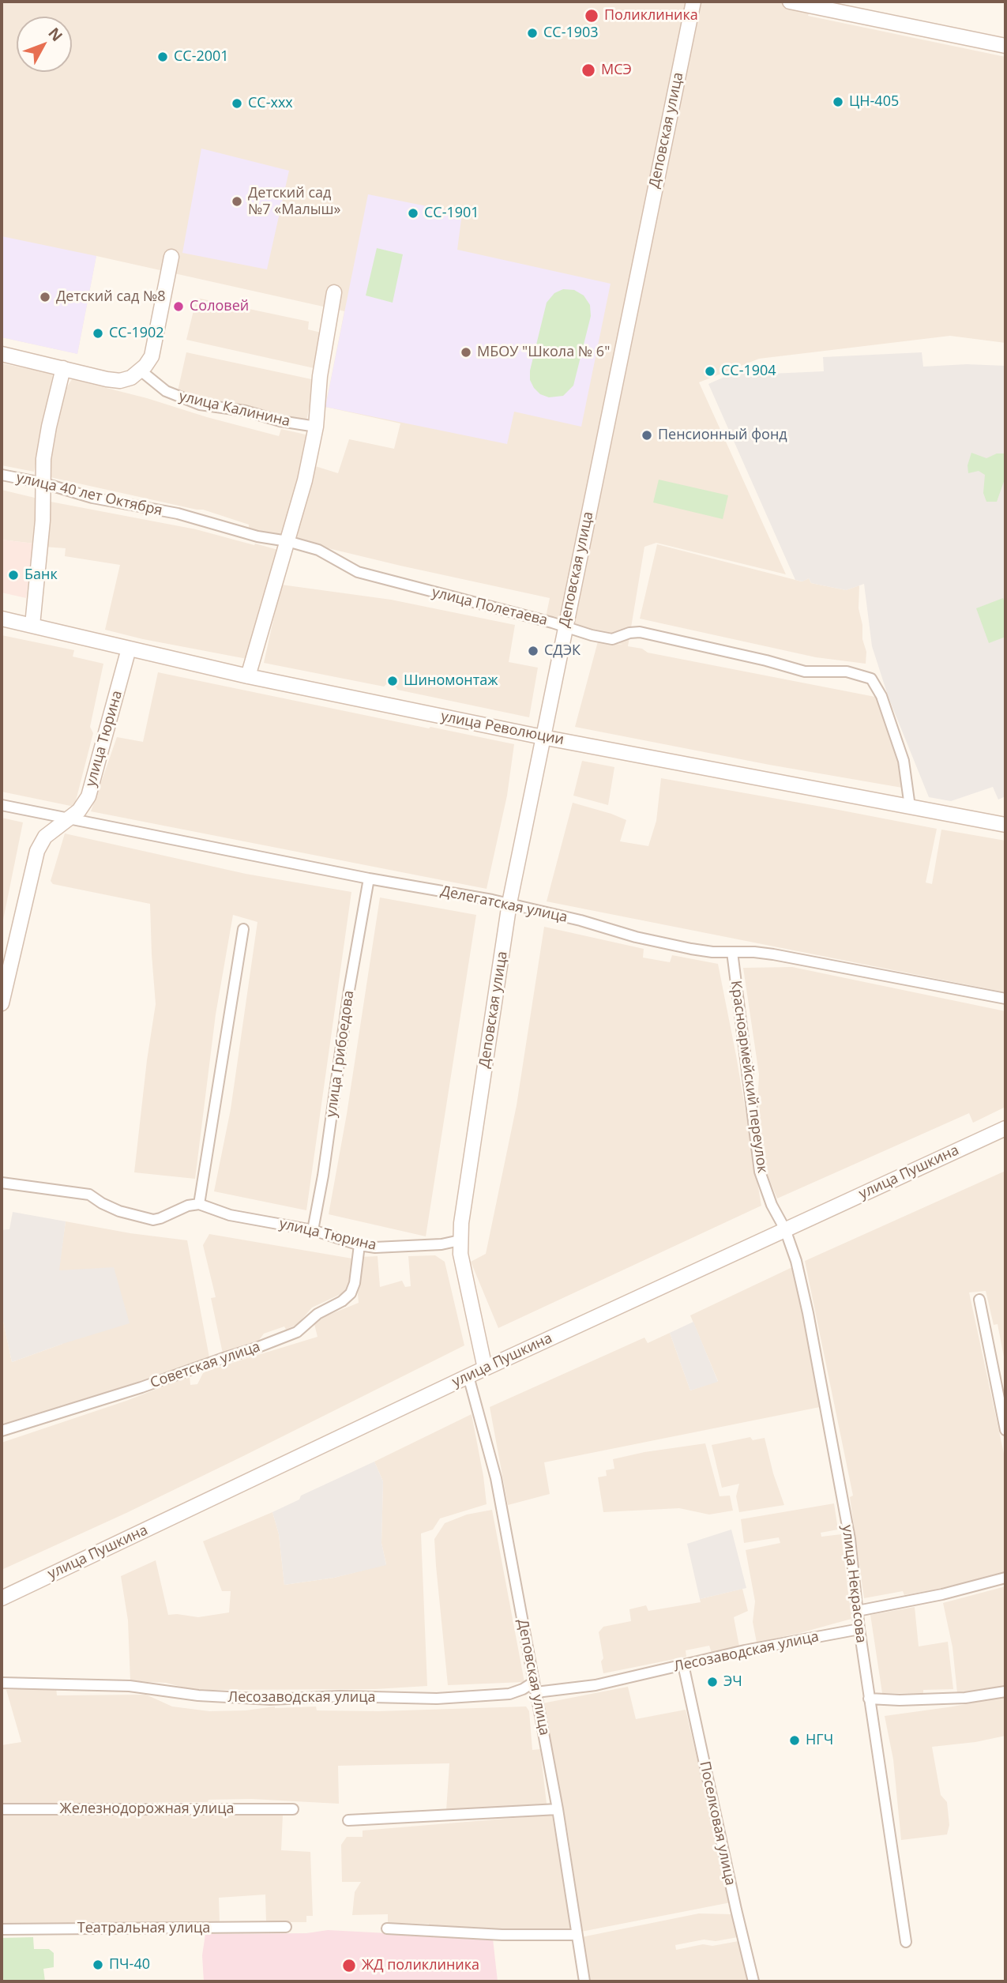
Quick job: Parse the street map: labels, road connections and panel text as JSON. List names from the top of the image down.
{
  "streets": {
    "street": [
      "Деповская улица",
      "улица Калинина",
      "улица 40 лет Октября",
      "улица Полетаева",
      "улица Революции",
      "улица Тюрина",
      "Делегатская улица",
      "улица Грибоедова",
      "Красноармейский переулок",
      "улица Пушкина",
      "Советская улица",
      "улица Некрасова",
      "Лесозаводская улица",
      "Железнодорожная улица",
      "Поселковая улица",
      "Театральная улица"
    ]
  },
  "crossings": [
    ["Деповская улица", "улица Полетаева"],
    ["Деповская улица", "улица Революции"],
    ["Деповская улица", "улица Тюрина"],
    ["Деповская улица", "Делегатская улица"],
    ["Деповская улица", "улица Пушкина"],
    ["Деповская улица", "Лесозаводская улица"],
    ["улица 40 лет Октября", "улица Полетаева"],
    ["улица Полетаева", "улица Революции"],
    ["улица Революции", "улица Тюрина"],
    ["улица Тюрина", "Делегатская улица"],
    ["улица Тюрина", "улица Грибоедова"],
    ["улица Тюрина", "Советская улица"],
    ["Делегатская улица", "улица Грибоедова"],
    ["Делегатская улица", "Красноармейский переулок"],
    ["Красноармейский переулок", "улица Пушкина"],
    ["Красноармейский переулок", "улица Некрасова"],
    ["улица Пушкина", "улица Некрасова"],
    ["улица Некрасова", "Лесозаводская улица"],
    ["Лесозаводская улица", "Поселковая улица"]
  ],
  "places": [
    "Поликлиника",
    "СС-1903",
    "СС-2001",
    "МСЭ",
    "ЦН-405",
    "СС-ххх",
    "Детский сад №7 «Малыш»",
    "СС-1901",
    "Детский сад №8",
    "Соловей",
    "СС-1902",
    "МБОУ \"Школа № 6\"",
    "СС-1904",
    "Пенсионный фонд",
    "Банк",
    "СДЭК",
    "Шиномонтаж",
    "ЭЧ",
    "НГЧ",
    "ПЧ-40",
    "ЖД поликлиника"
  ],
  "north": "top right"
}
